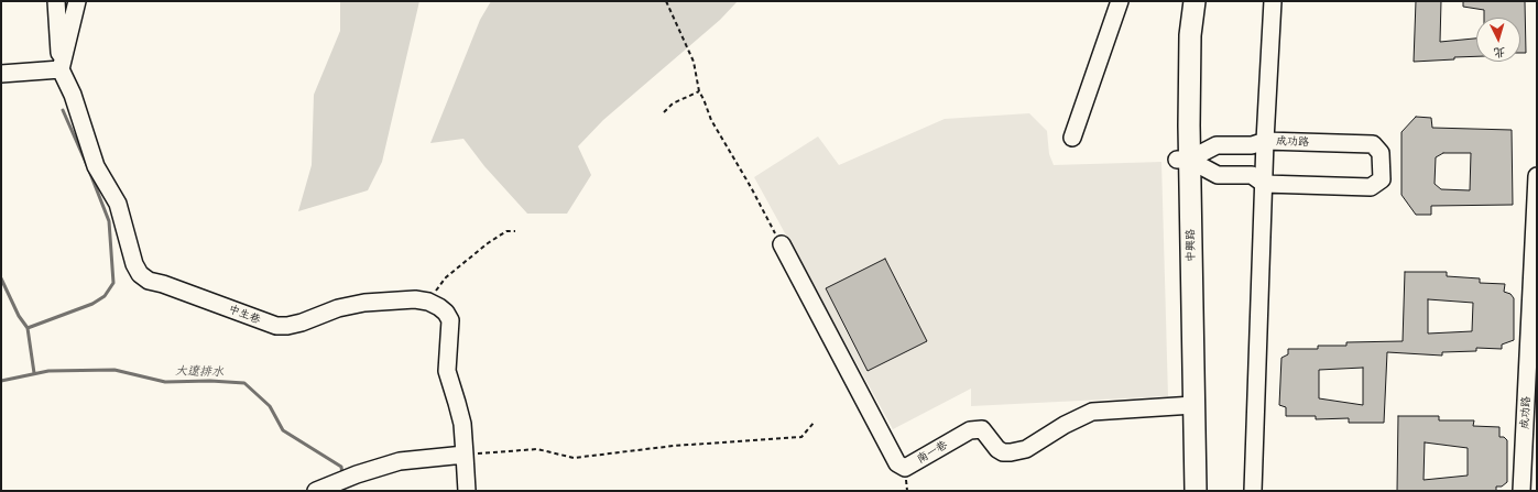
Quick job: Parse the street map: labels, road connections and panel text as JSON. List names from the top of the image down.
{
  "streets": {
    "main road": ["中興路"],
    "lane": ["成功路", "中生巷", "南一巷"]
  },
  "crossings": [
    ["成功路", "中興路"],
    ["中興路", "南一巷"]
  ],
  "water": ["大遼排水"],
  "north": "bottom"
}
